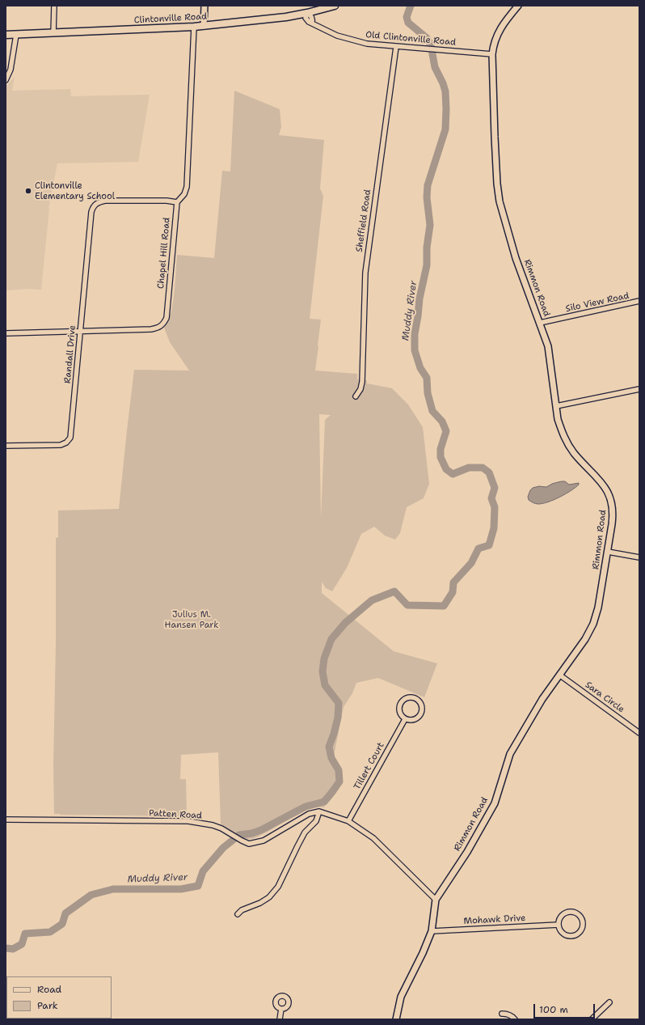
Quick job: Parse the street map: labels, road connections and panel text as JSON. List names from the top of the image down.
{
  "streets": {
    "main road": ["Clintonville Road"],
    "street": [
      "Old Clintonville Road",
      "Sheffield Road",
      "Chapel Hill Road",
      "Rimmon Road",
      "Silo View Road",
      "Randall Drive",
      "Sara Circle",
      "Tillert Court",
      "Patten Road",
      "Mohawk Drive"
    ]
  },
  "crossings": [
    ["Clintonville Road", "Old Clintonville Road"],
    ["Clintonville Road", "Chapel Hill Road"],
    ["Old Clintonville Road", "Sheffield Road"],
    ["Old Clintonville Road", "Rimmon Road"],
    ["Chapel Hill Road", "Randall Drive"],
    ["Rimmon Road", "Silo View Road"],
    ["Rimmon Road", "Sara Circle"],
    ["Rimmon Road", "Mohawk Drive"]
  ],
  "water": ["Muddy River"],
  "parks": ["Julius M. Hansen Park"],
  "places": ["Clintonville Elementary School"],
  "legend": ["Road", "Park"],
  "scale_bar": "100 m"
}
